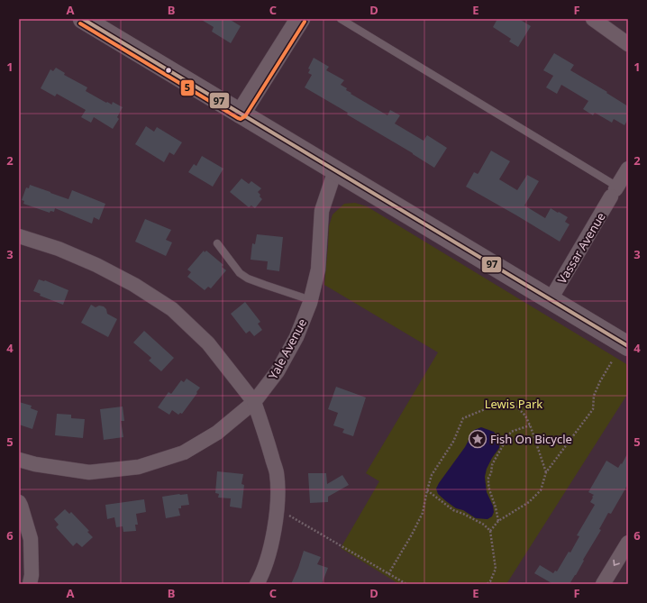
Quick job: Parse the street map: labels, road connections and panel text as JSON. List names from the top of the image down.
{
  "streets": {
    "street": ["Vassar Avenue", "Yale Avenue"]
  },
  "parks": ["Lewis Park"],
  "places": {
    "place": ["Fish On Bicycle"]
  },
  "lines": ["transit line 97", "transit line 5"],
  "grid": {
    "columns": [
      "A",
      "B",
      "C",
      "D",
      "E",
      "F"
    ],
    "rows": [
      "1",
      "2",
      "3",
      "4",
      "5",
      "6"
    ]
  }
}
